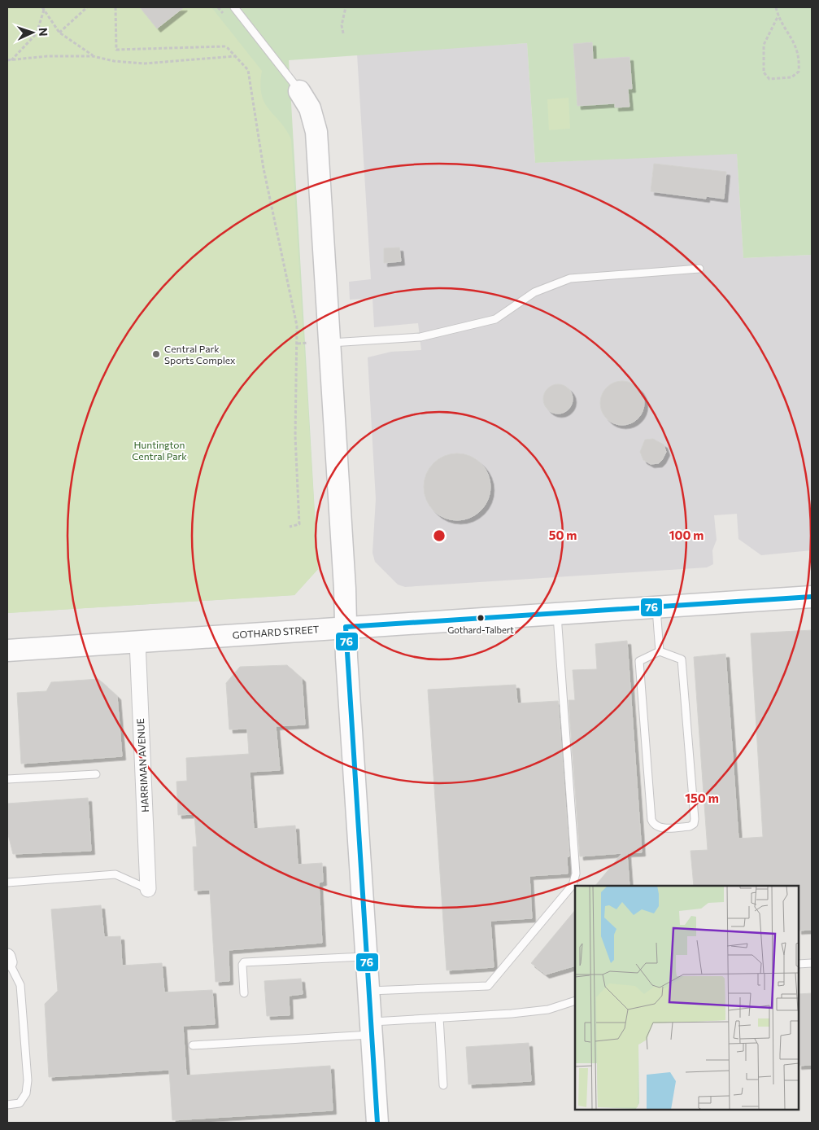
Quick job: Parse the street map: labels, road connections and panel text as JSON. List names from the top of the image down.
{
  "streets": {
    "street": ["GOTHARD STREET", "HARRIMAN AVENUE"]
  },
  "crossings": [
    ["GOTHARD STREET", "HARRIMAN AVENUE"]
  ],
  "parks": ["Huntington Central Park"],
  "places": ["Central Park Sports Complex", "Gothard-Talbert"],
  "lines": ["transit line 76"],
  "north": "right",
  "rings": ["50 m", "100 m", "150 m"]
}
